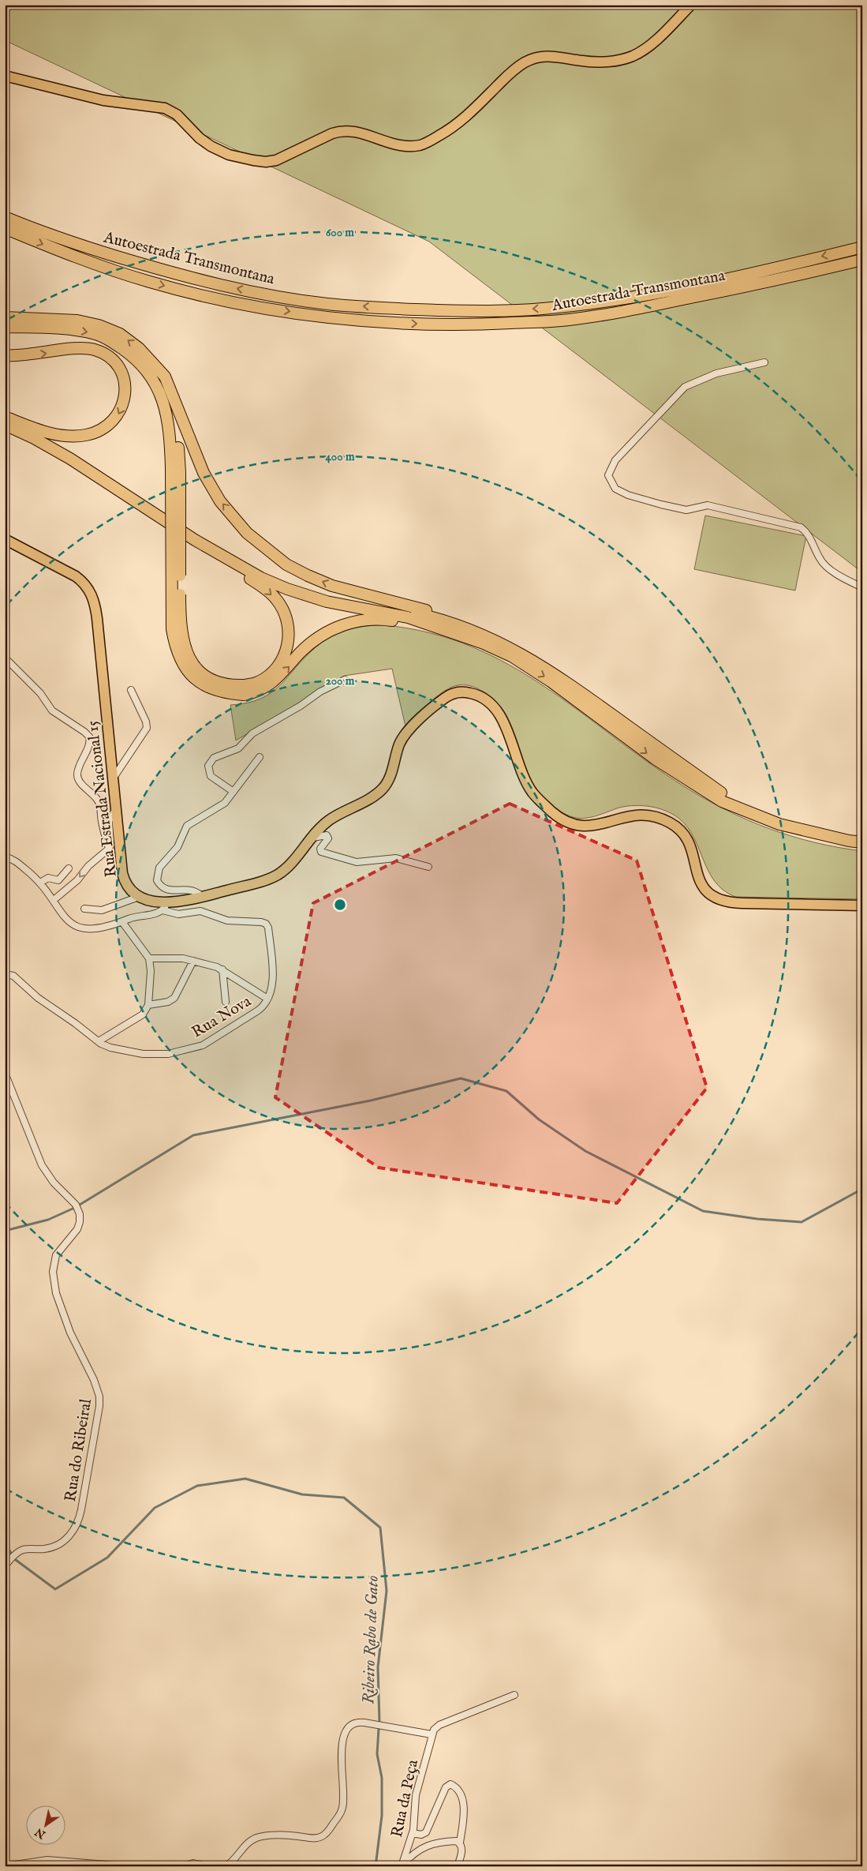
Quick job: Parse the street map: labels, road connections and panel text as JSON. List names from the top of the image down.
{
  "streets": {
    "highway": ["Autoestrada Transmontana"],
    "main road": ["Rua Estrada Nacional 15"],
    "street": ["Rua Nova", "Rua do Ribeiral", "Rua da Peça"]
  },
  "water": ["Ribeiro Rabo de Gato"],
  "north": "bottom left",
  "rings": ["600 m", "400 m", "200 m"]
}
